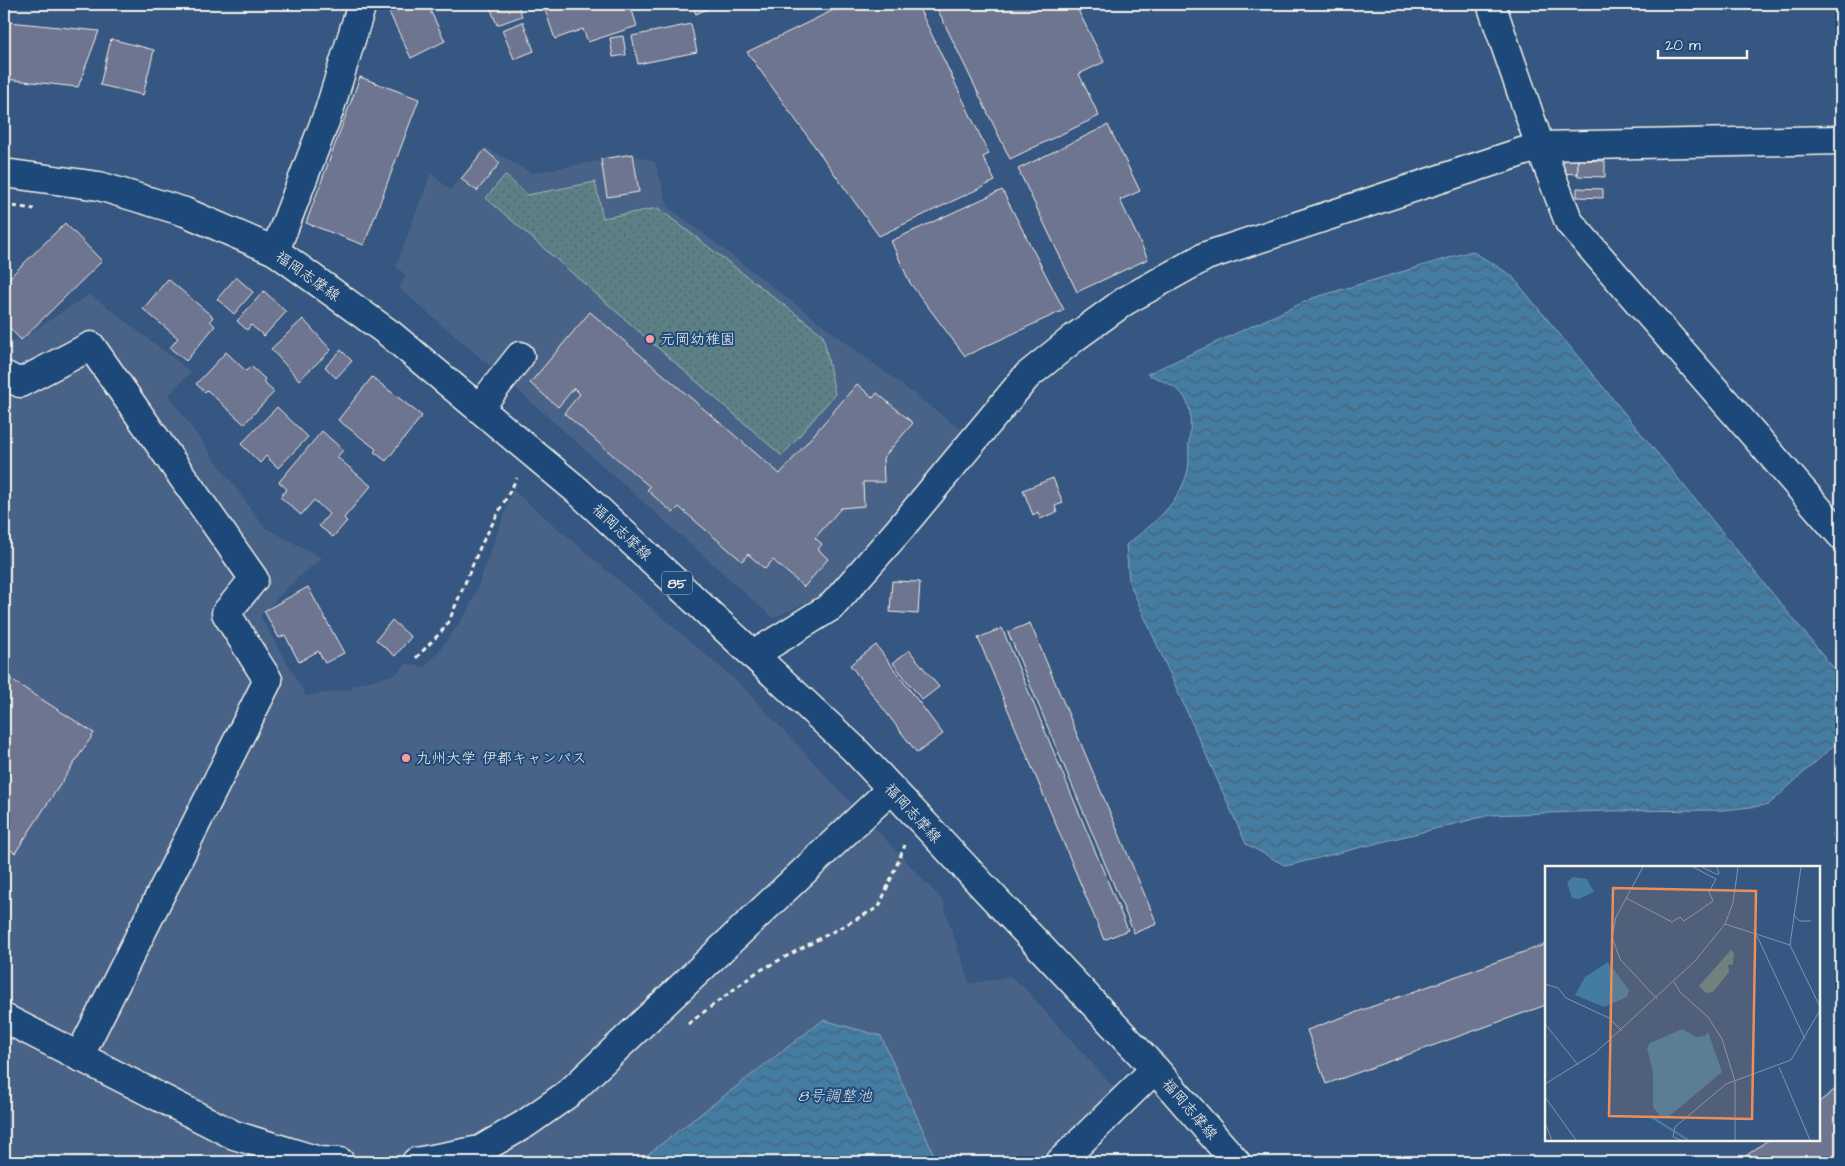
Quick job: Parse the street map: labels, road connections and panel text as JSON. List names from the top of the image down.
{
  "streets": {
    "street": ["福岡志摩線", "85"]
  },
  "water": ["8号調整池"],
  "places": ["元岡幼稚園", "九州大学 伊都キャンパス"],
  "scale_bar": "20 m"
}
